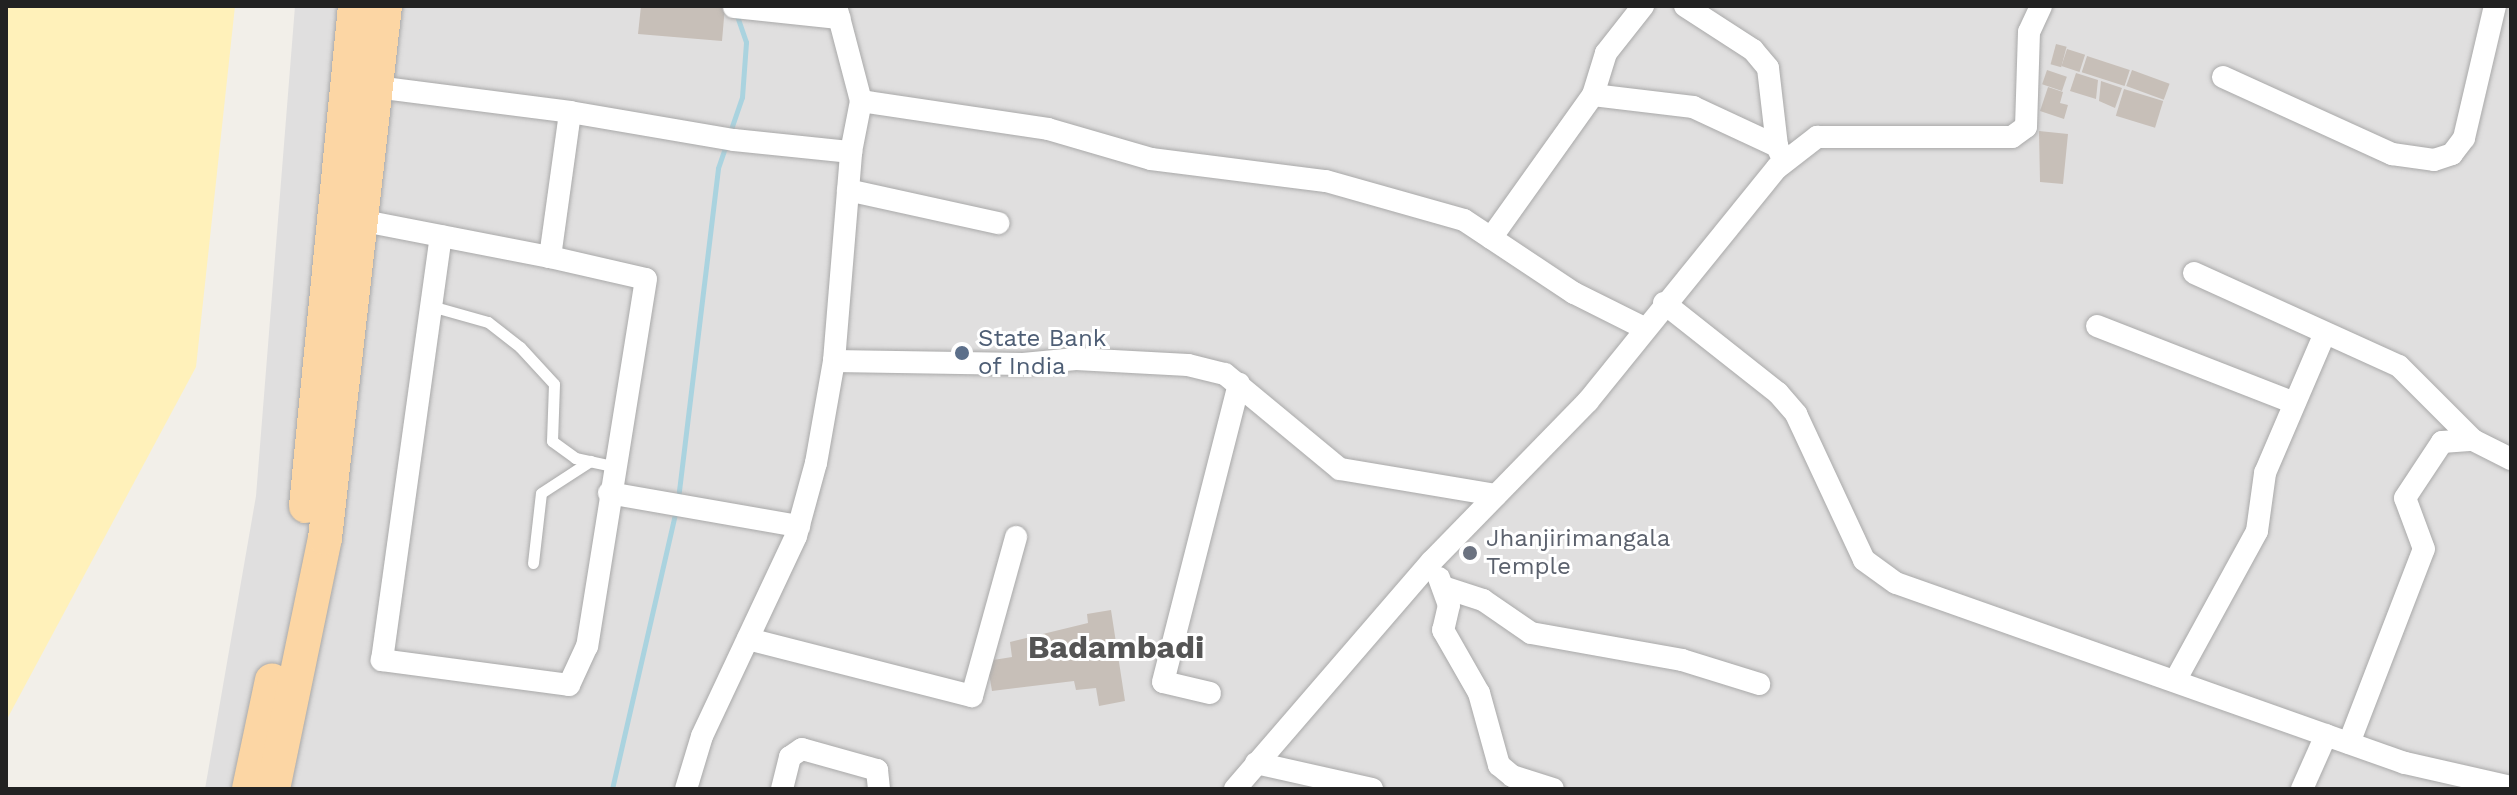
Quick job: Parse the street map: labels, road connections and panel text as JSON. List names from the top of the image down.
{
  "districts": ["Badambadi"],
  "places": ["State Bank of India", "Jhanjirimangala Temple"]
}
